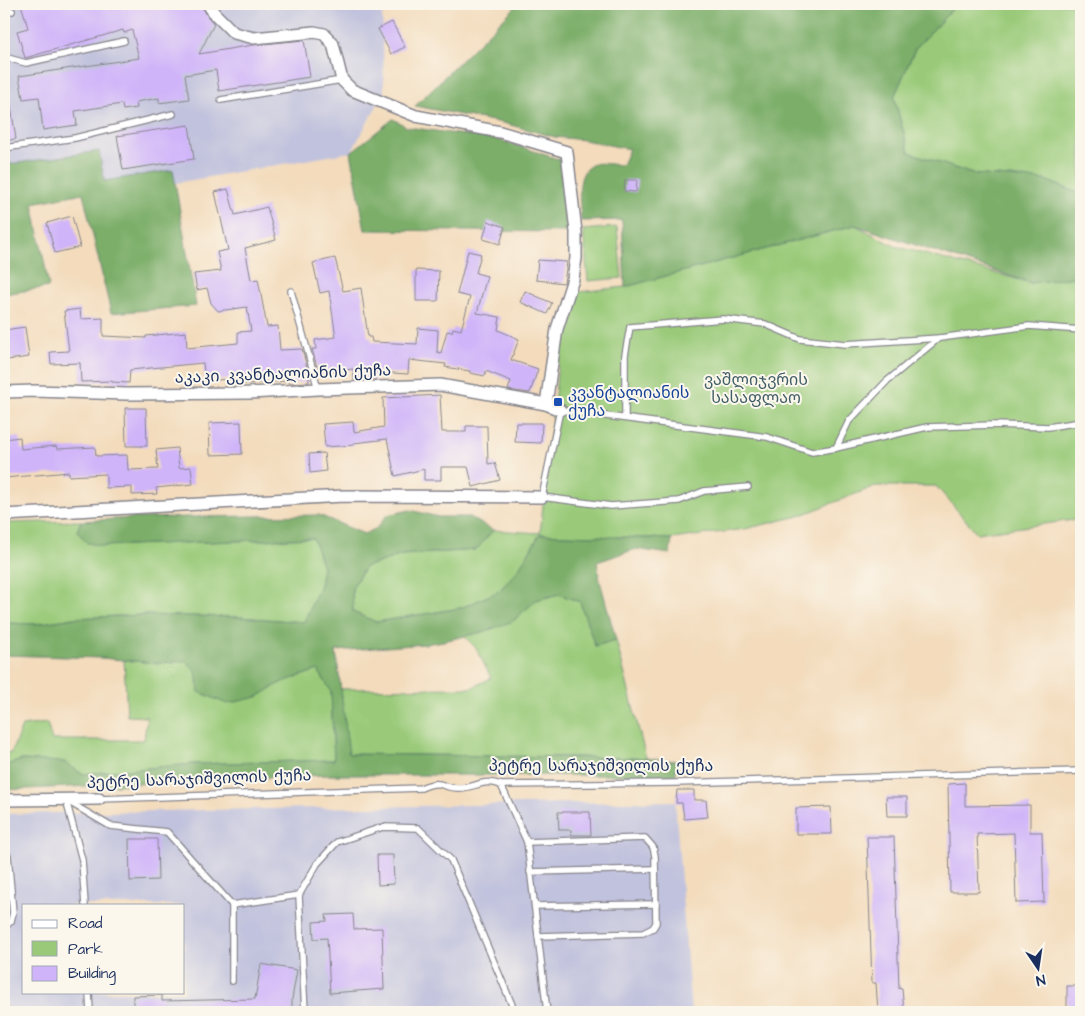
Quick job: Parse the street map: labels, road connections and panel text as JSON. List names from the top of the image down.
{
  "streets": {
    "street": ["აკაკი კვანტალიანის ქუჩა", "პეტრე სარაჯიშვილის ქუჩა"]
  },
  "parks": ["ვაშლიჯვრის სასაფლაო"],
  "places": {
    "transit": ["კვანტალიანის ქუჩა"]
  },
  "legend": ["Road", "Park", "Building"],
  "north": "bottom"
}
